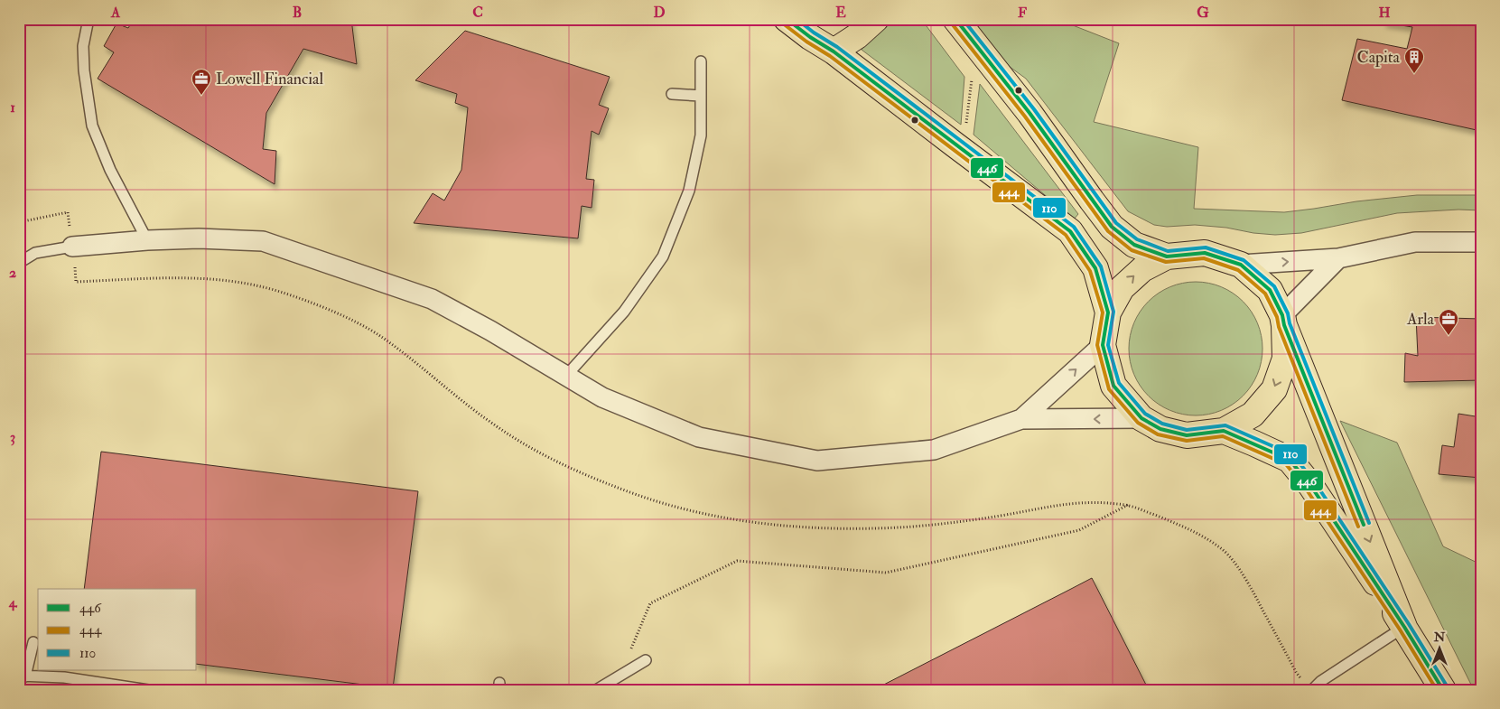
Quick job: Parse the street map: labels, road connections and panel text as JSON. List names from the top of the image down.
{
  "places": {
    "building": ["Capita"],
    "office": ["Lowell Financial", "Arla"]
  },
  "lines": ["transit line 446", "transit line 110", "transit line 444"],
  "legend": ["446", "444", "110"],
  "north": "top",
  "grid": {
    "columns": [
      "A",
      "B",
      "C",
      "D",
      "E",
      "F",
      "G",
      "H"
    ],
    "rows": [
      "1",
      "2",
      "3",
      "4"
    ]
  }
}
